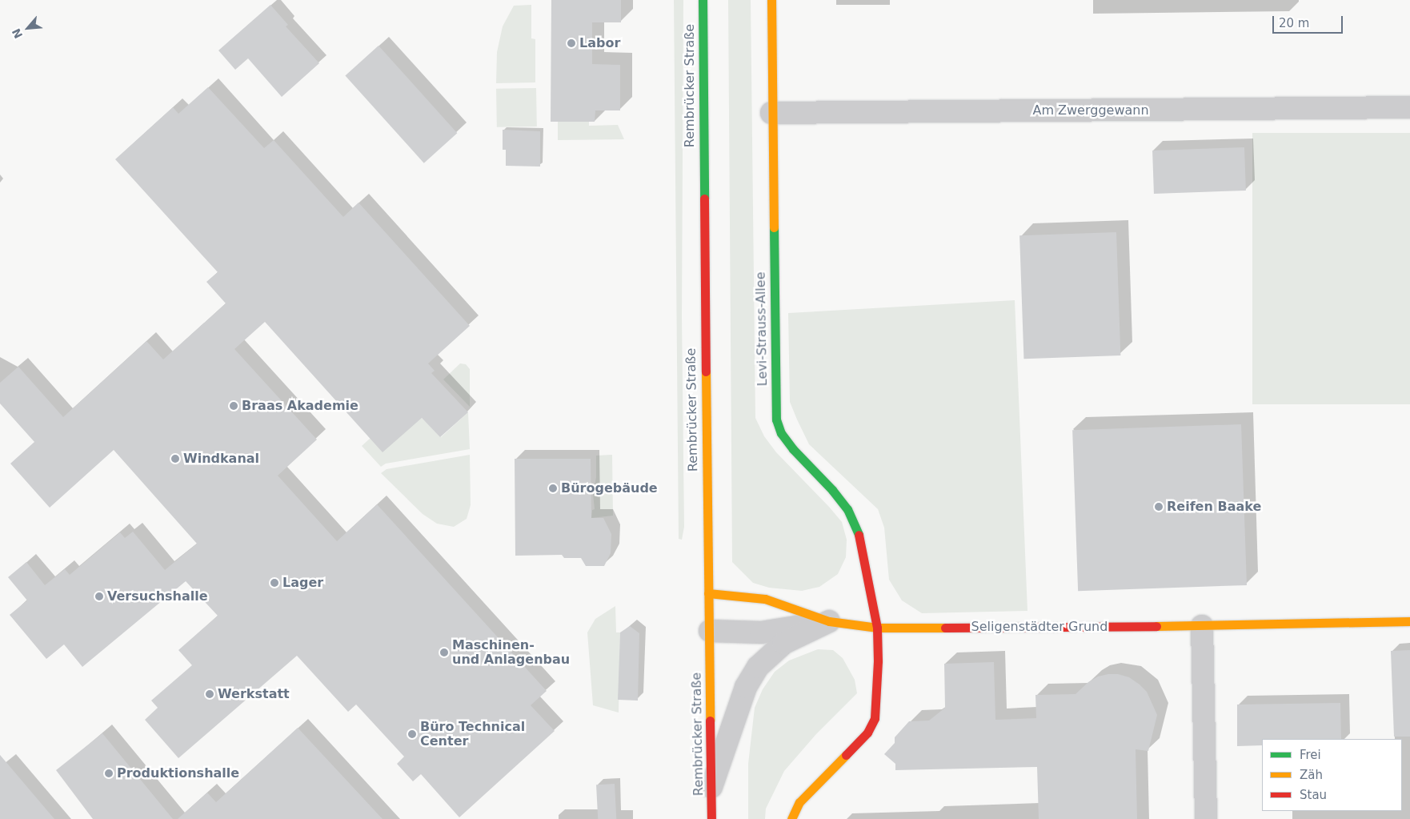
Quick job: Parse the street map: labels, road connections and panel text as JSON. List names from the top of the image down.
{
  "streets": {
    "street": [
      "Rembrücker Straße",
      "Am Zwerggewann",
      "Levi-Strauss-Allee",
      "Seligenstädter Grund"
    ]
  },
  "crossings": [
    ["Rembrücker Straße", "Seligenstädter Grund"],
    ["Am Zwerggewann", "Levi-Strauss-Allee"],
    ["Levi-Strauss-Allee", "Seligenstädter Grund"]
  ],
  "places": [
    "Labor",
    "Braas Akademie",
    "Windkanal",
    "Bürogebäude",
    "Reifen Baake",
    "Lager",
    "Versuchshalle",
    "Maschinen- und Anlagenbau",
    "Werkstatt",
    "Büro Technical Center",
    "Produktionshalle"
  ],
  "legend": ["Frei", "Zäh", "Stau"],
  "scale_bar": "20 m",
  "north": "bottom left"
}
